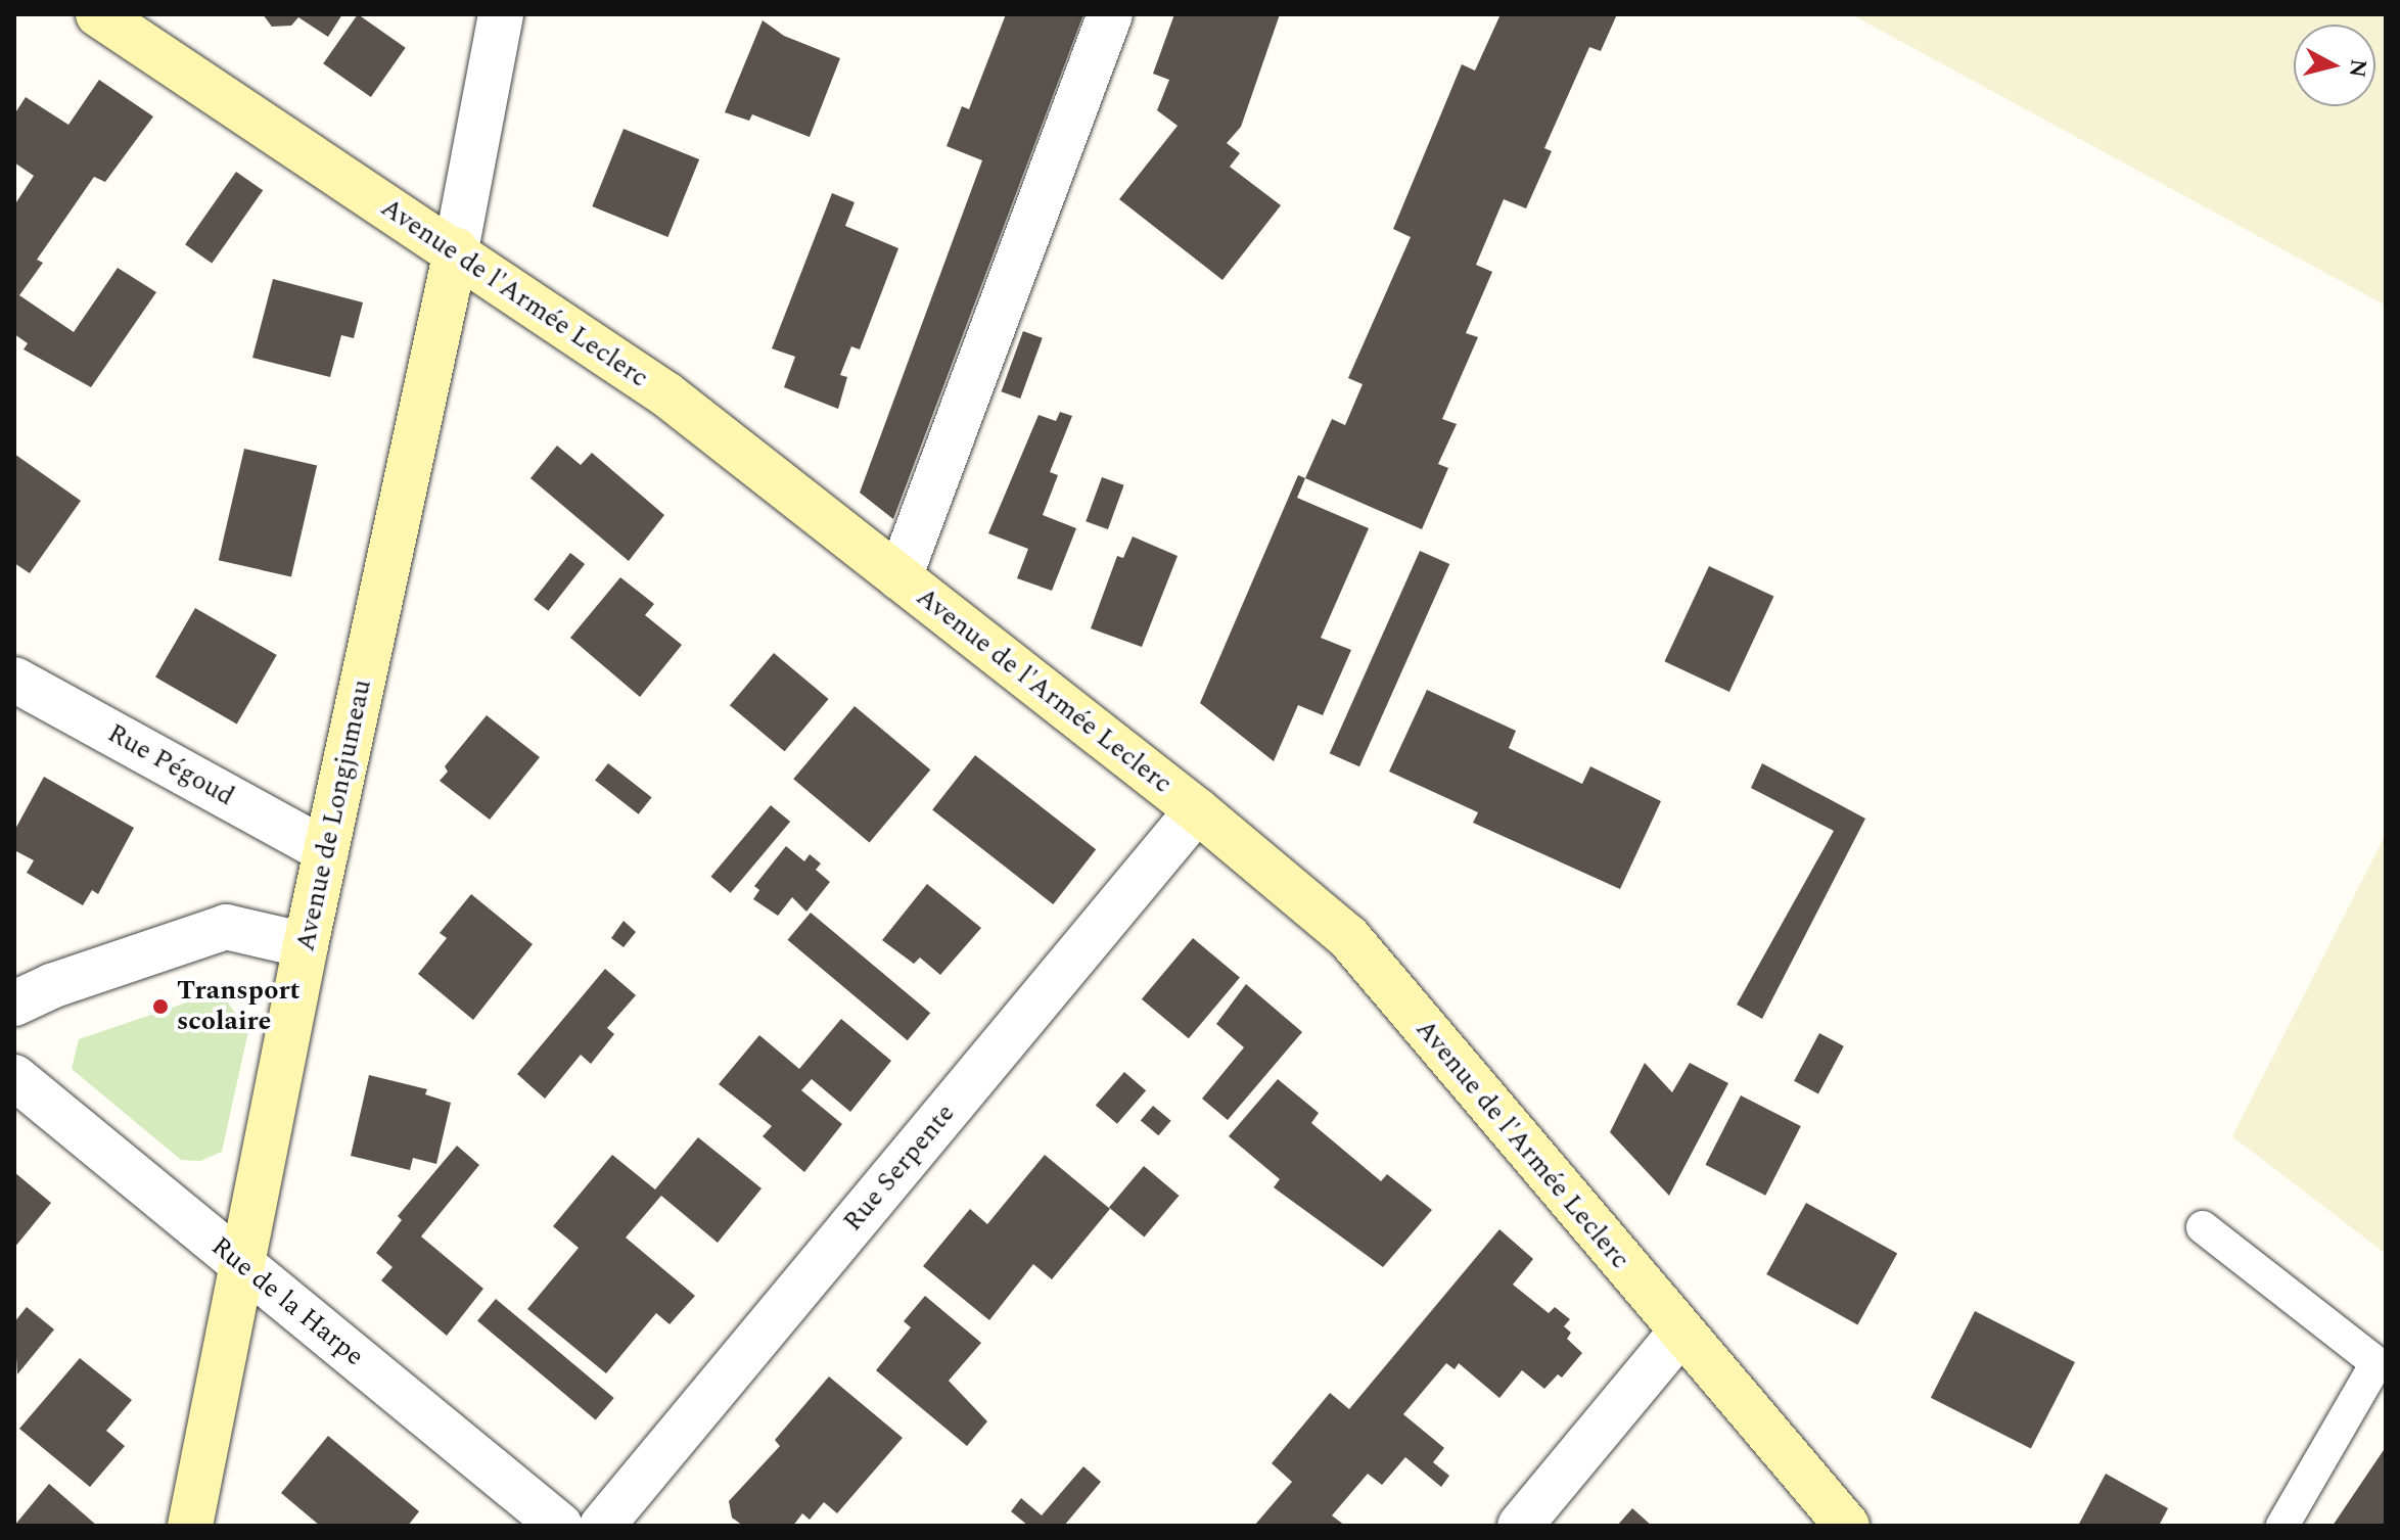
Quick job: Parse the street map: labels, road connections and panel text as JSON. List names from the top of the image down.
{
  "streets": {
    "street": [
      "Avenue de l'Armée Leclerc",
      "Rue Pégoud",
      "Avenue de Longjumeau",
      "Rue Serpente",
      "Rue de la Harpe"
    ]
  },
  "crossings": [
    ["Avenue de l'Armée Leclerc", "Avenue de Longjumeau"],
    ["Avenue de l'Armée Leclerc", "Rue Serpente"],
    ["Rue Pégoud", "Avenue de Longjumeau"],
    ["Avenue de Longjumeau", "Rue de la Harpe"]
  ],
  "places": ["Transport scolaire"],
  "north": "right"
}
